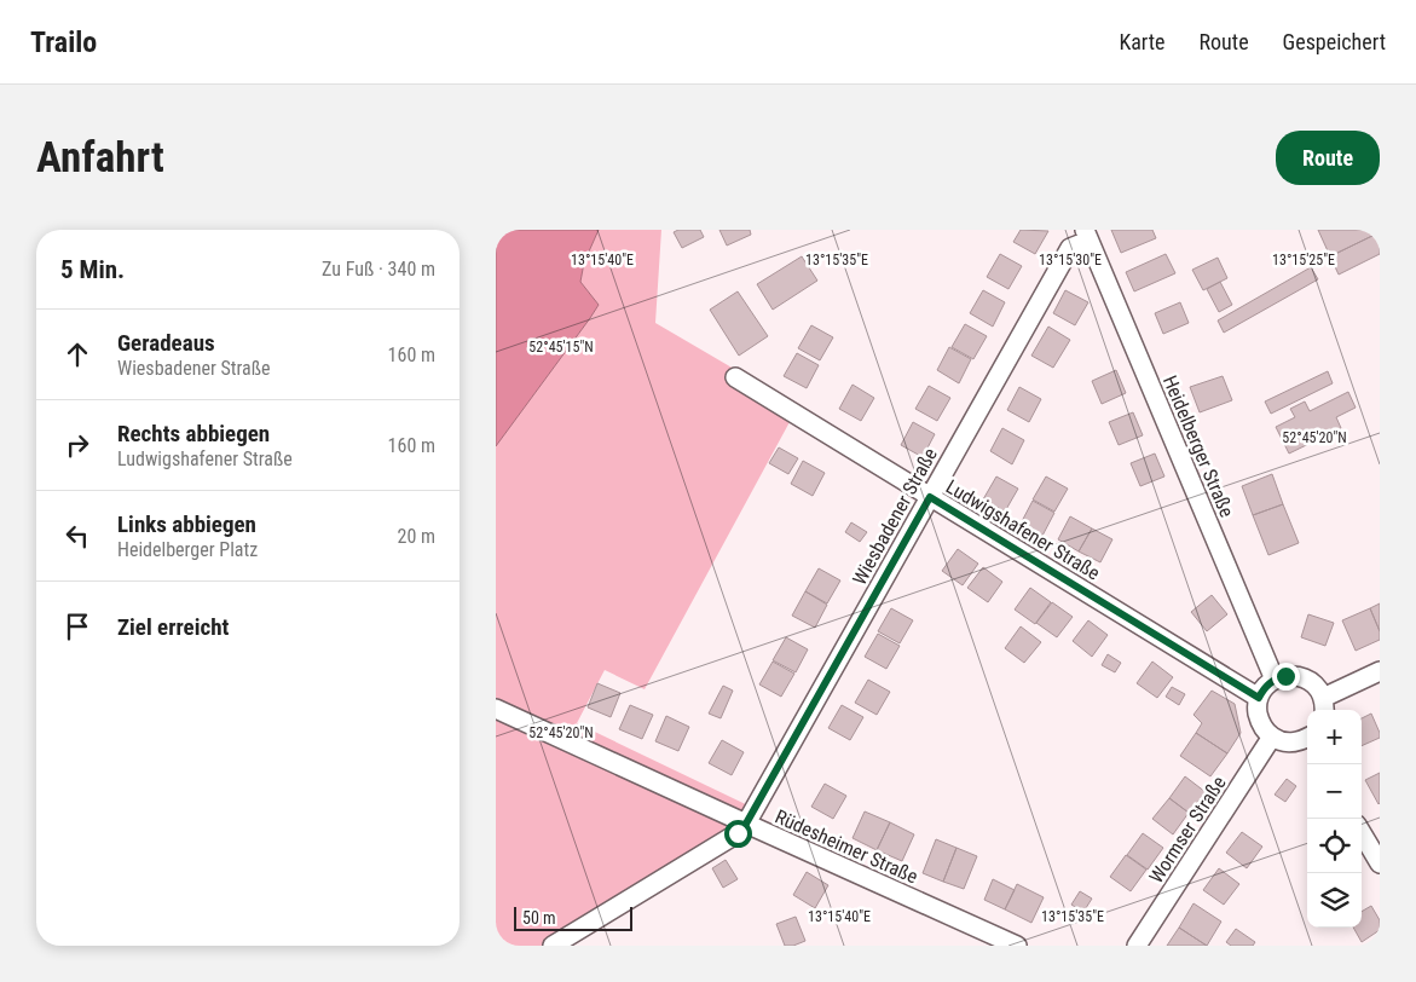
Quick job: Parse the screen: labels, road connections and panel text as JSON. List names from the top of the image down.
{
  "streets": {
    "street": [
      "Heidelberger Straße",
      "Wiesbadener Straße",
      "Ludwigshafener Straße",
      "Wormser Straße",
      "Rüdesheimer Straße"
    ]
  },
  "crossings": [
    ["Heidelberger Straße", "Wiesbadener Straße"],
    ["Wiesbadener Straße", "Ludwigshafener Straße"],
    ["Wiesbadener Straße", "Rüdesheimer Straße"]
  ],
  "scale_bar": "50 m",
  "page": {
    "header": "Trailo",
    "nav": ["Karte", "Route", "Gespeichert"],
    "buttons": "Route",
    "title": "Anfahrt",
    "heading": ["5 Min.", "Zu Fuß · 340 m"],
    "list": [
      ["Geradeaus", "Wiesbadener Straße", "160 m"],
      ["Rechts abbiegen", "Ludwigshafener Straße", "160 m"],
      ["Links abbiegen", "Heidelberger Platz", "20 m"],
      "Ziel erreicht"
    ],
    "map_buttons": ["+", "−"],
    "scale": "50 m"
  },
  "coordinates": [
    "13°15'40\"E",
    "13°15'30\"E",
    "13°15'25\"E",
    "13°15'35\"E",
    "52°45'15\"N",
    "52°45'20\"N"
  ]
}
